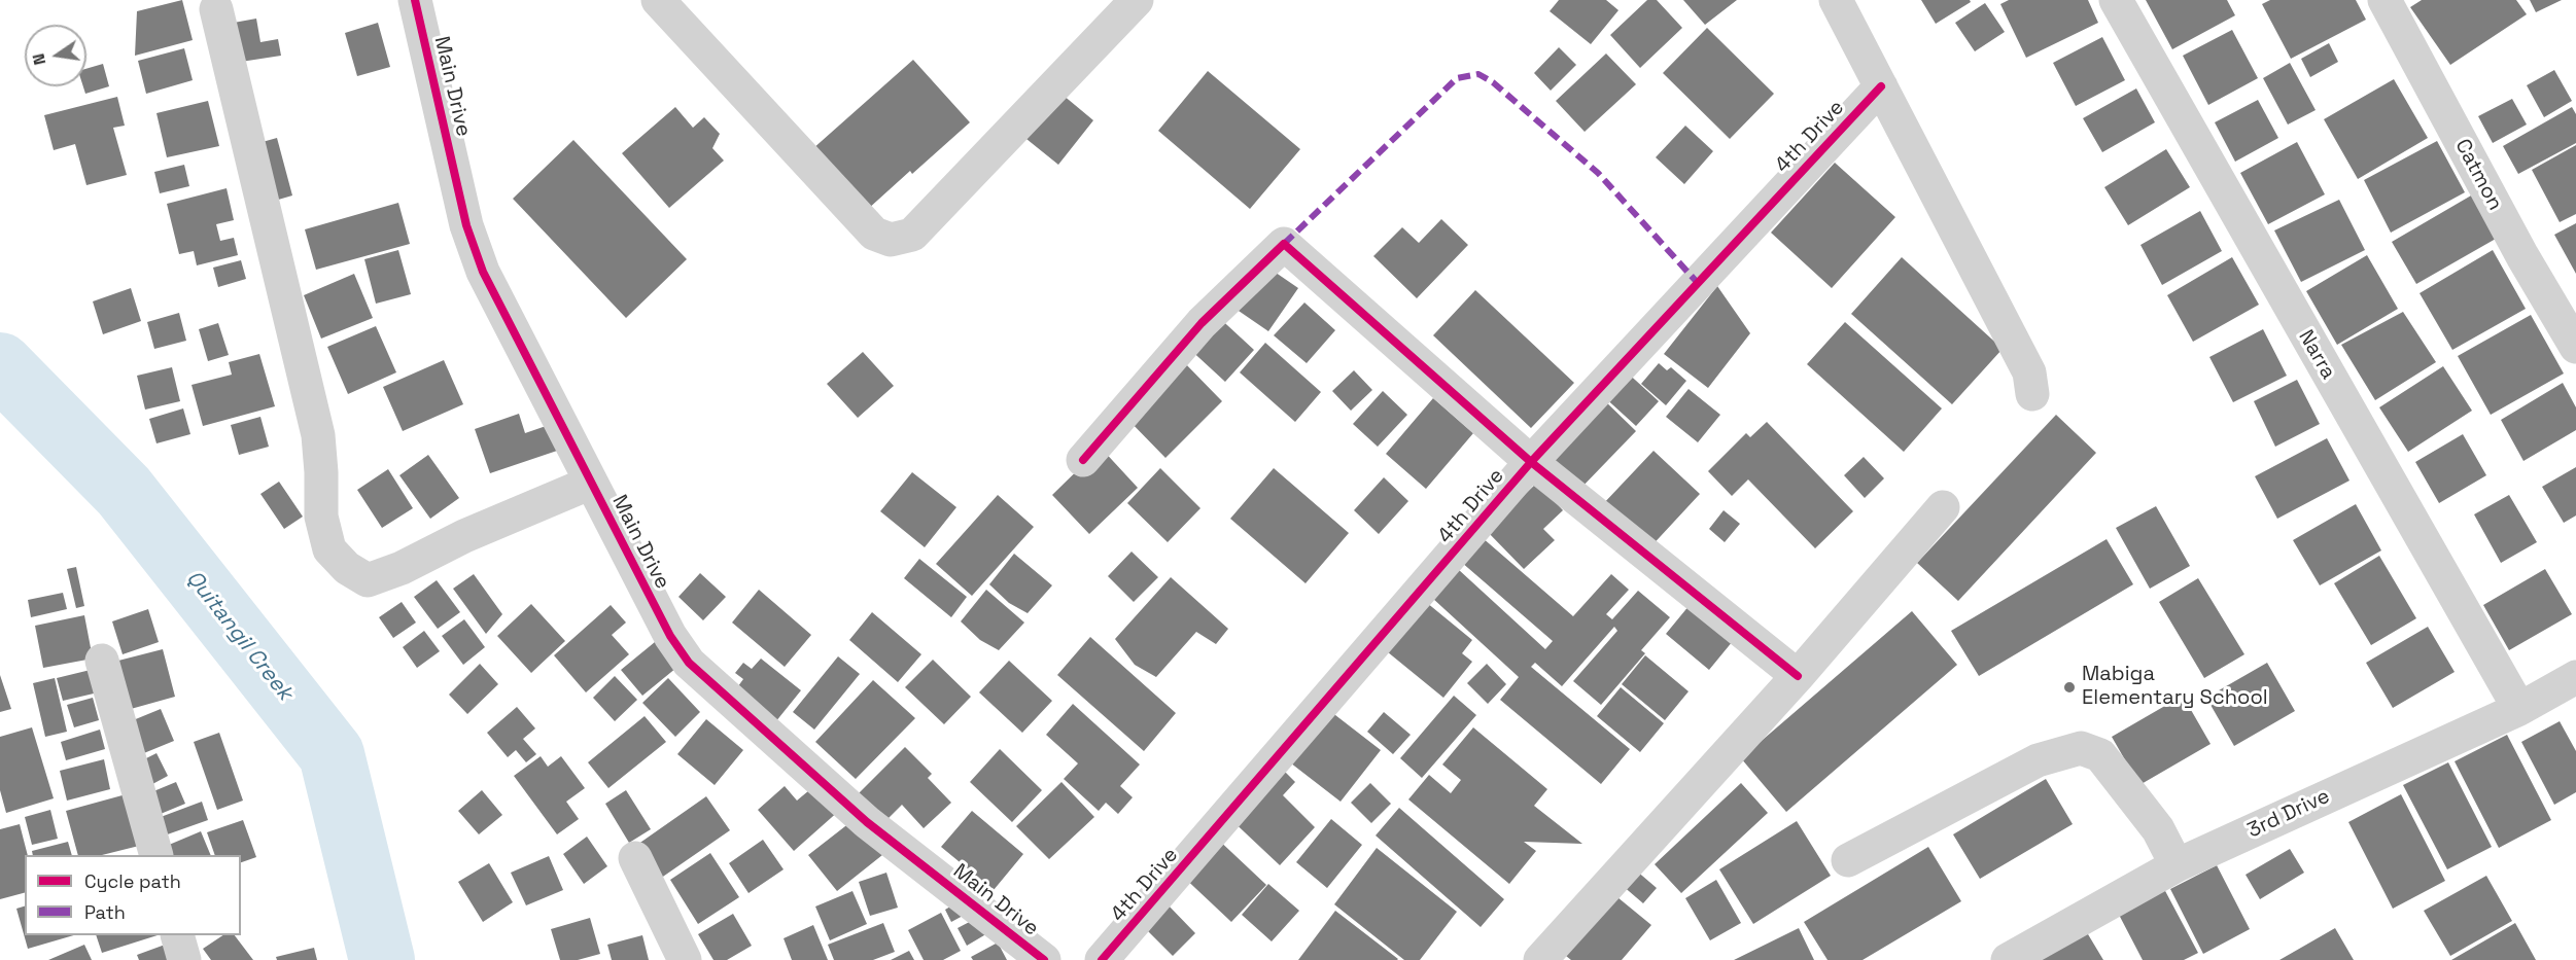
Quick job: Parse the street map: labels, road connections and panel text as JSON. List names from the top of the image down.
{
  "streets": {
    "street": [
      "Main Drive",
      "4th Drive",
      "Catmon",
      "Narra",
      "3rd Drive"
    ]
  },
  "crossings": [
    ["Narra", "3rd Drive"]
  ],
  "water": ["Quitangil Creek"],
  "places": ["Mabiga Elementary School"],
  "legend": ["Cycle path", "Path"],
  "north": "left"
}
